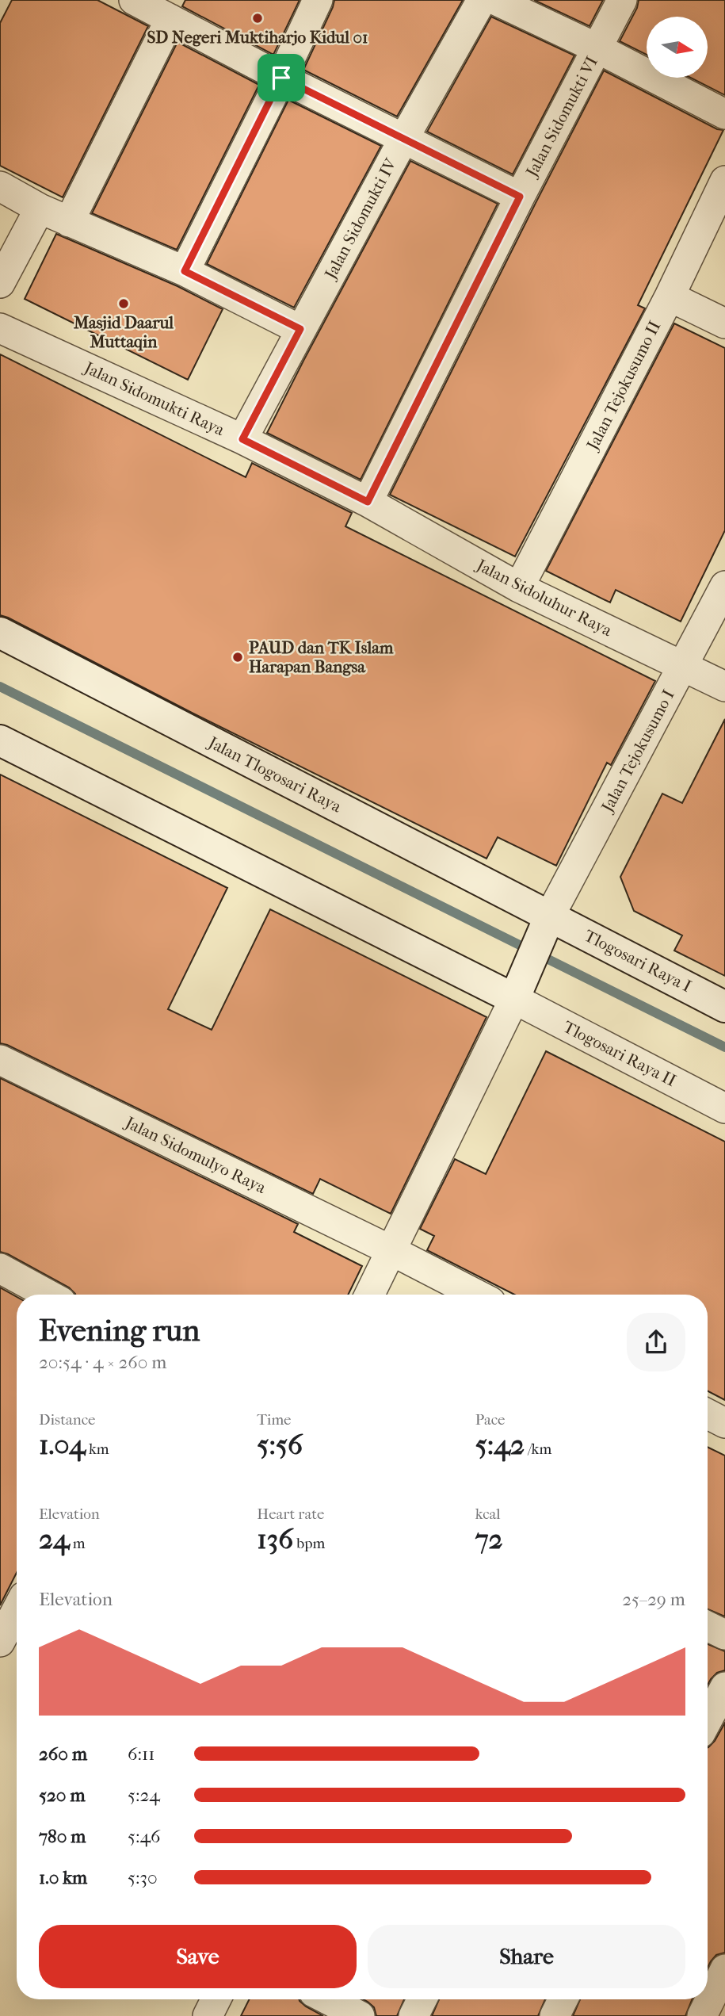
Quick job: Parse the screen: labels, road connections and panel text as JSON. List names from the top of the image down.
{
  "streets": {
    "street": [
      "Jalan Sidomukti VI",
      "Jalan Sidomukti IV",
      "Jalan Tejokusumo II",
      "Jalan Sidomukti Raya",
      "Jalan Sidoluhur Raya",
      "Jalan Tejokusumo I",
      "Jalan Tlogosari Raya",
      "Tlogosari Raya I",
      "Tlogosari Raya II",
      "Jalan Sidomulyo Raya"
    ]
  },
  "crossings": [
    ["Jalan Sidomukti VI", "Jalan Sidomukti Raya"],
    ["Jalan Sidomukti VI", "Jalan Sidoluhur Raya"],
    ["Jalan Sidomukti IV", "Jalan Sidomukti Raya"],
    ["Jalan Tejokusumo II", "Jalan Sidoluhur Raya"],
    ["Jalan Sidomukti Raya", "Jalan Sidoluhur Raya"],
    ["Jalan Sidoluhur Raya", "Jalan Tejokusumo I"],
    ["Jalan Tejokusumo I", "Jalan Tlogosari Raya"],
    ["Jalan Tejokusumo I", "Tlogosari Raya I"],
    ["Jalan Tlogosari Raya", "Tlogosari Raya I"]
  ],
  "places": ["SD Negeri Muktiharjo Kidul 01", "Masjid Daarul Muttaqin", "PAUD dan TK Islam Harapan Bangsa"],
  "north": "right",
  "page": {
    "heading": ["Evening run", "20:54 · 4 × 260 m"],
    "stats": [
      ["Distance", "1.04 km"],
      ["Time", "5:56"],
      ["Pace", "5:42 /km"],
      ["Elevation", "24 m"],
      ["Heart rate", "136 bpm"],
      ["kcal", "72"]
    ],
    "chart": ["Elevation", "25–29 m"],
    "list": [
      {
        "name": "260 m",
        "note": "6:11"
      },
      {
        "name": "520 m",
        "note": "5:24"
      },
      {
        "name": "780 m",
        "note": "5:46"
      },
      {
        "name": "1.0 km",
        "note": "5:30"
      }
    ],
    "buttons": ["Save", "Share"]
  }
}
